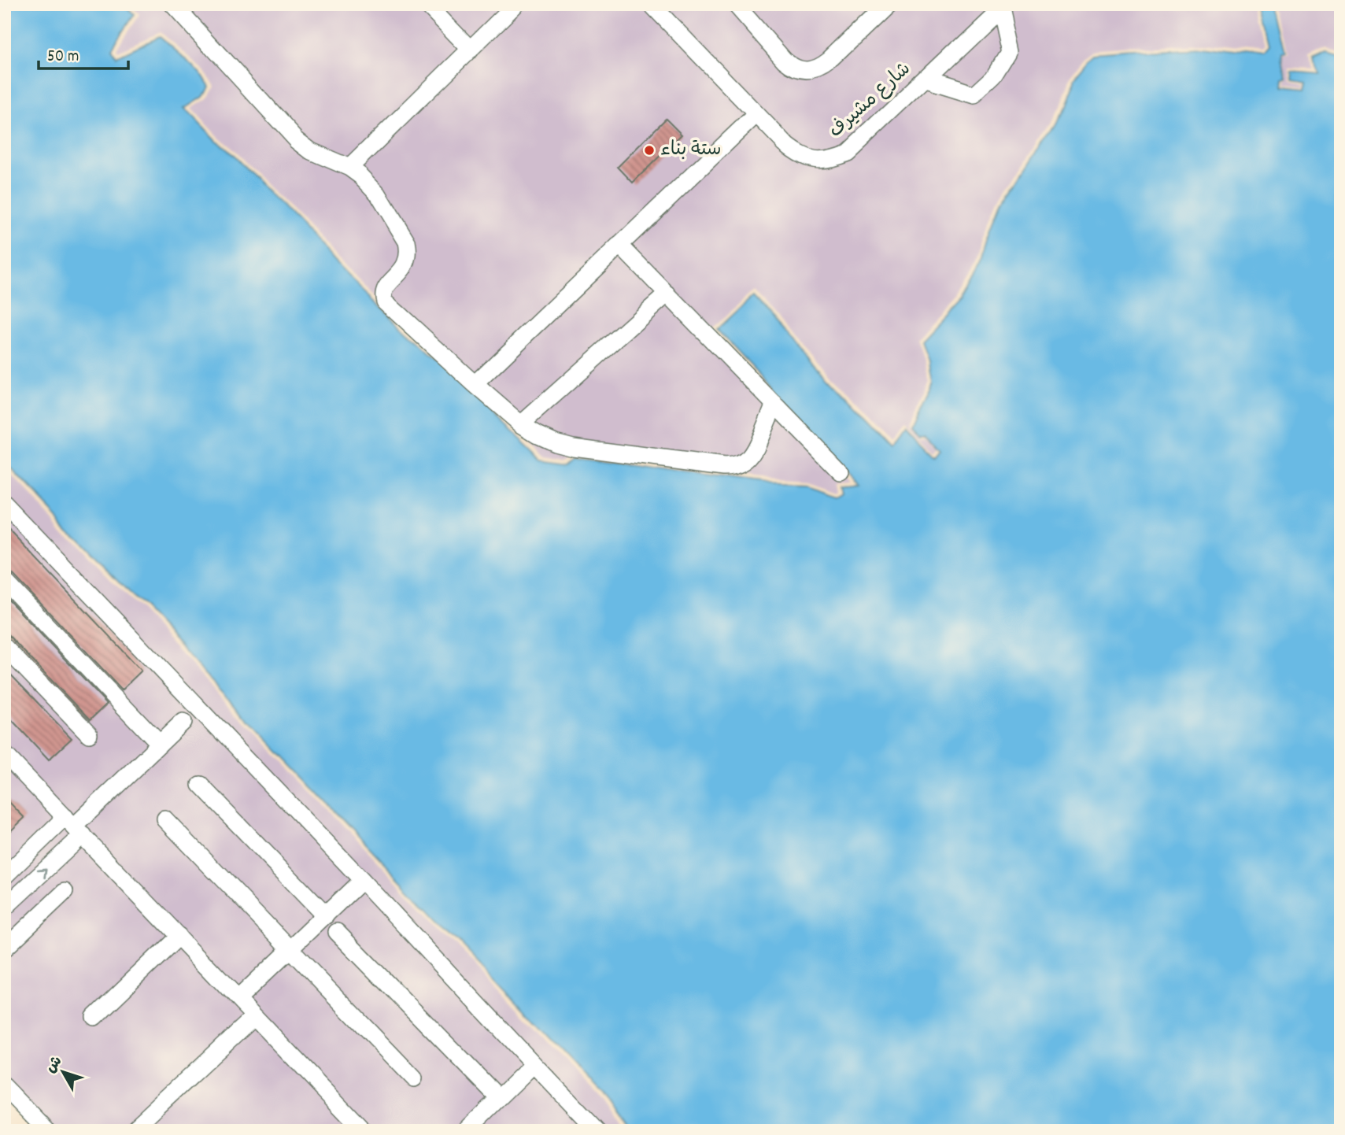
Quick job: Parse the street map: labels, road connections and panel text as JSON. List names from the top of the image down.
{
  "streets": {
    "street": ["شارع مشيرف"]
  },
  "places": ["ستة بناء"],
  "scale_bar": "50 m",
  "north": "top left"
}
